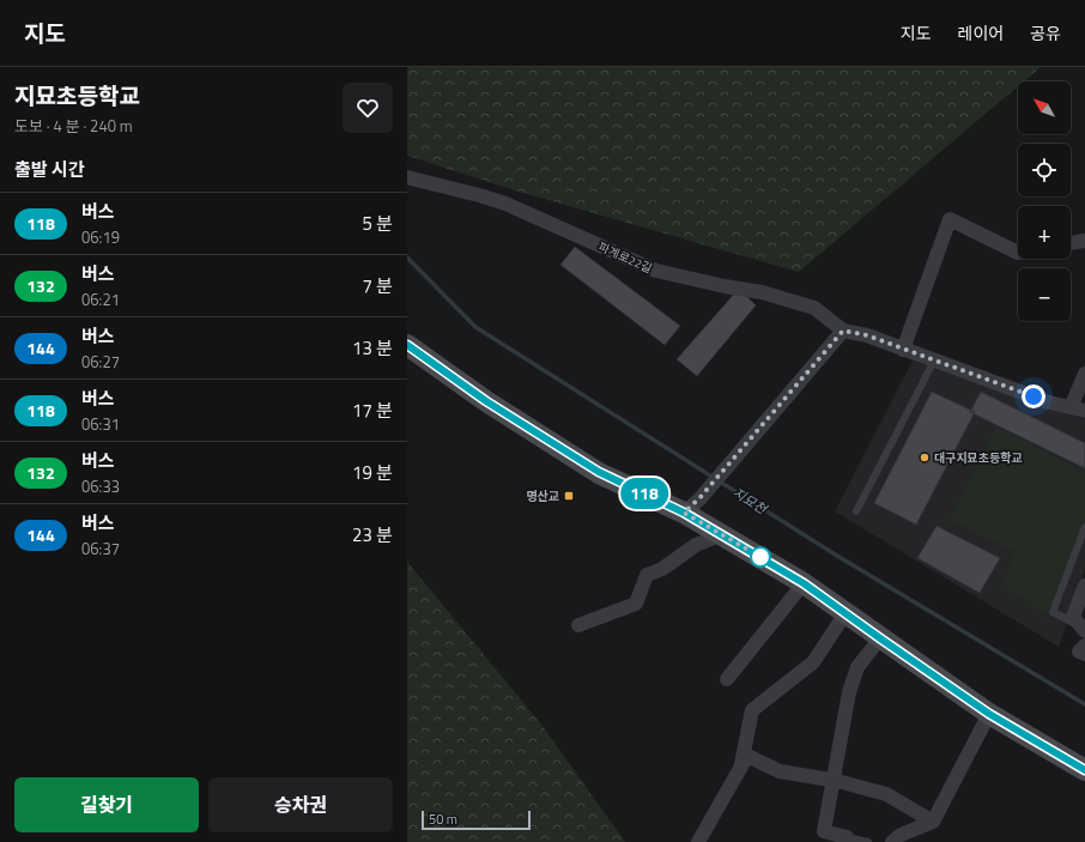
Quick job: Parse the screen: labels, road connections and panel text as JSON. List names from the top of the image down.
{
  "streets": {
    "street": ["파계로22길"]
  },
  "water": ["지묘천"],
  "places": {
    "other": ["대구지묘초등학교"],
    "transit": ["명산교"]
  },
  "lines": ["bus line 118"],
  "scale_bar": "50 m",
  "north": "top left",
  "page": {
    "header": "지도",
    "nav": ["지도", "레이어", "공유"],
    "heading": [
      ["지묘초등학교", "도보 · 4 분 · 240 m"],
      "출발 시간"
    ],
    "on_map": "118",
    "map_buttons": ["+", "−"],
    "list": [
      {
        "mark": "118",
        "name": "버스",
        "note": "06:19",
        "value": "5 분"
      },
      {
        "mark": "132",
        "name": "버스",
        "note": "06:21",
        "value": "7 분"
      },
      {
        "mark": "144",
        "name": "버스",
        "note": "06:27",
        "value": "13 분"
      },
      {
        "mark": "118",
        "name": "버스",
        "note": "06:31",
        "value": "17 분"
      },
      {
        "mark": "132",
        "name": "버스",
        "note": "06:33",
        "value": "19 분"
      },
      {
        "mark": "144",
        "name": "버스",
        "note": "06:37",
        "value": "23 분"
      }
    ],
    "buttons": ["길찾기", "승차권"],
    "scale": "50 m"
  }
}
